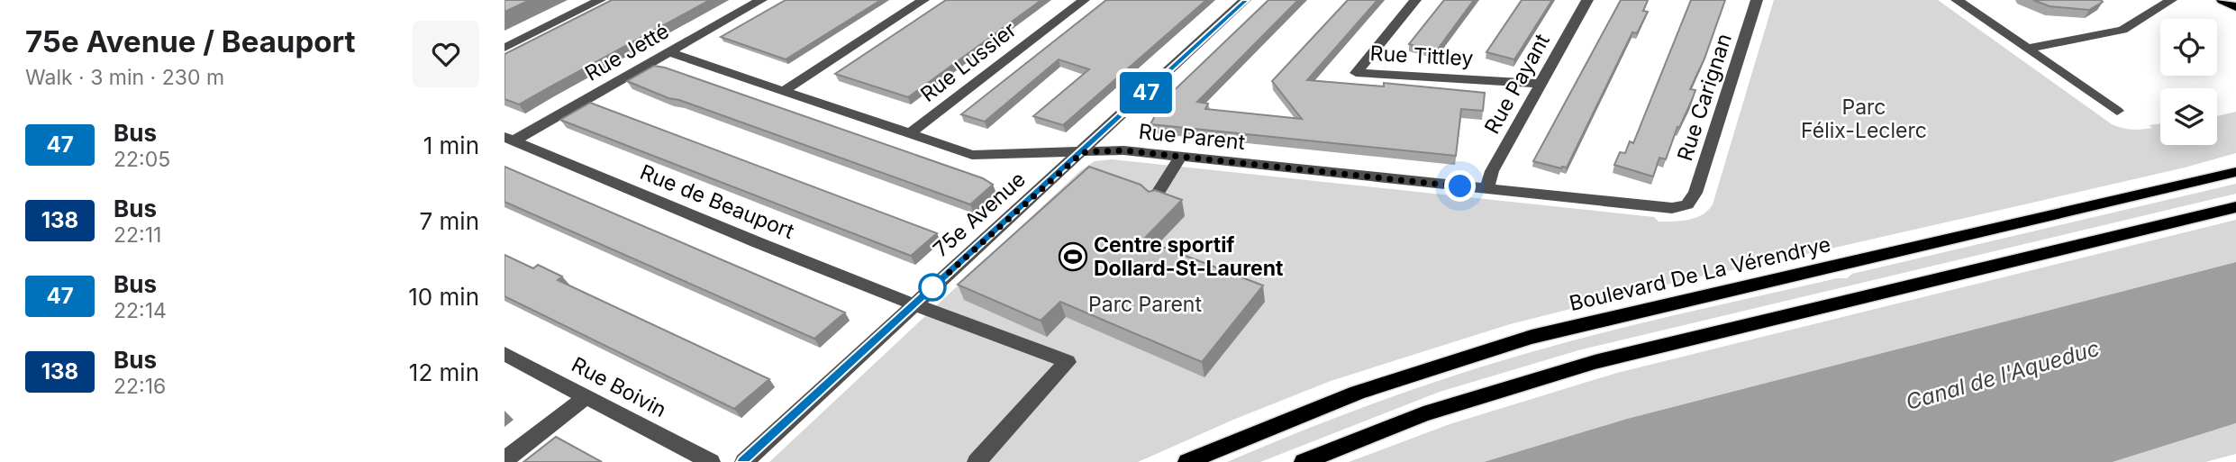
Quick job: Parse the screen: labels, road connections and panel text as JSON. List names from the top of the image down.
{
  "streets": {
    "main road": ["Boulevard De La Vérendrye"],
    "street": [
      "Rue Jetté",
      "Rue Tittley",
      "Rue Lussier",
      "Rue Payant",
      "Rue Carignan",
      "Rue Parent",
      "Rue de Beauport",
      "75e Avenue",
      "Rue Boivin"
    ]
  },
  "crossings": [
    ["Rue Jetté", "Rue Parent"],
    ["Rue Jetté", "Rue de Beauport"],
    ["Rue Tittley", "Rue Payant"],
    ["Rue Lussier", "Rue Parent"],
    ["Rue Payant", "Rue Parent"],
    ["Rue Carignan", "Rue Parent"],
    ["Rue Parent", "75e Avenue"],
    ["Rue de Beauport", "75e Avenue"]
  ],
  "water": ["Canal de l'Aqueduc"],
  "parks": ["Parc Félix-Leclerc", "Parc Parent"],
  "places": {
    "sports": ["Centre sportif Dollard-St-Laurent"]
  },
  "lines": ["bus line 47"],
  "page": {
    "heading": ["75e Avenue / Beauport", "Walk · 3 min · 230 m"],
    "on_map": "47",
    "list": [
      {
        "mark": "47",
        "name": "Bus",
        "note": "22:05",
        "value": "1 min"
      },
      {
        "mark": "138",
        "name": "Bus",
        "note": "22:11",
        "value": "7 min"
      },
      {
        "mark": "47",
        "name": "Bus",
        "note": "22:14",
        "value": "10 min"
      },
      {
        "mark": "138",
        "name": "Bus",
        "note": "22:16",
        "value": "12 min"
      }
    ]
  }
}
